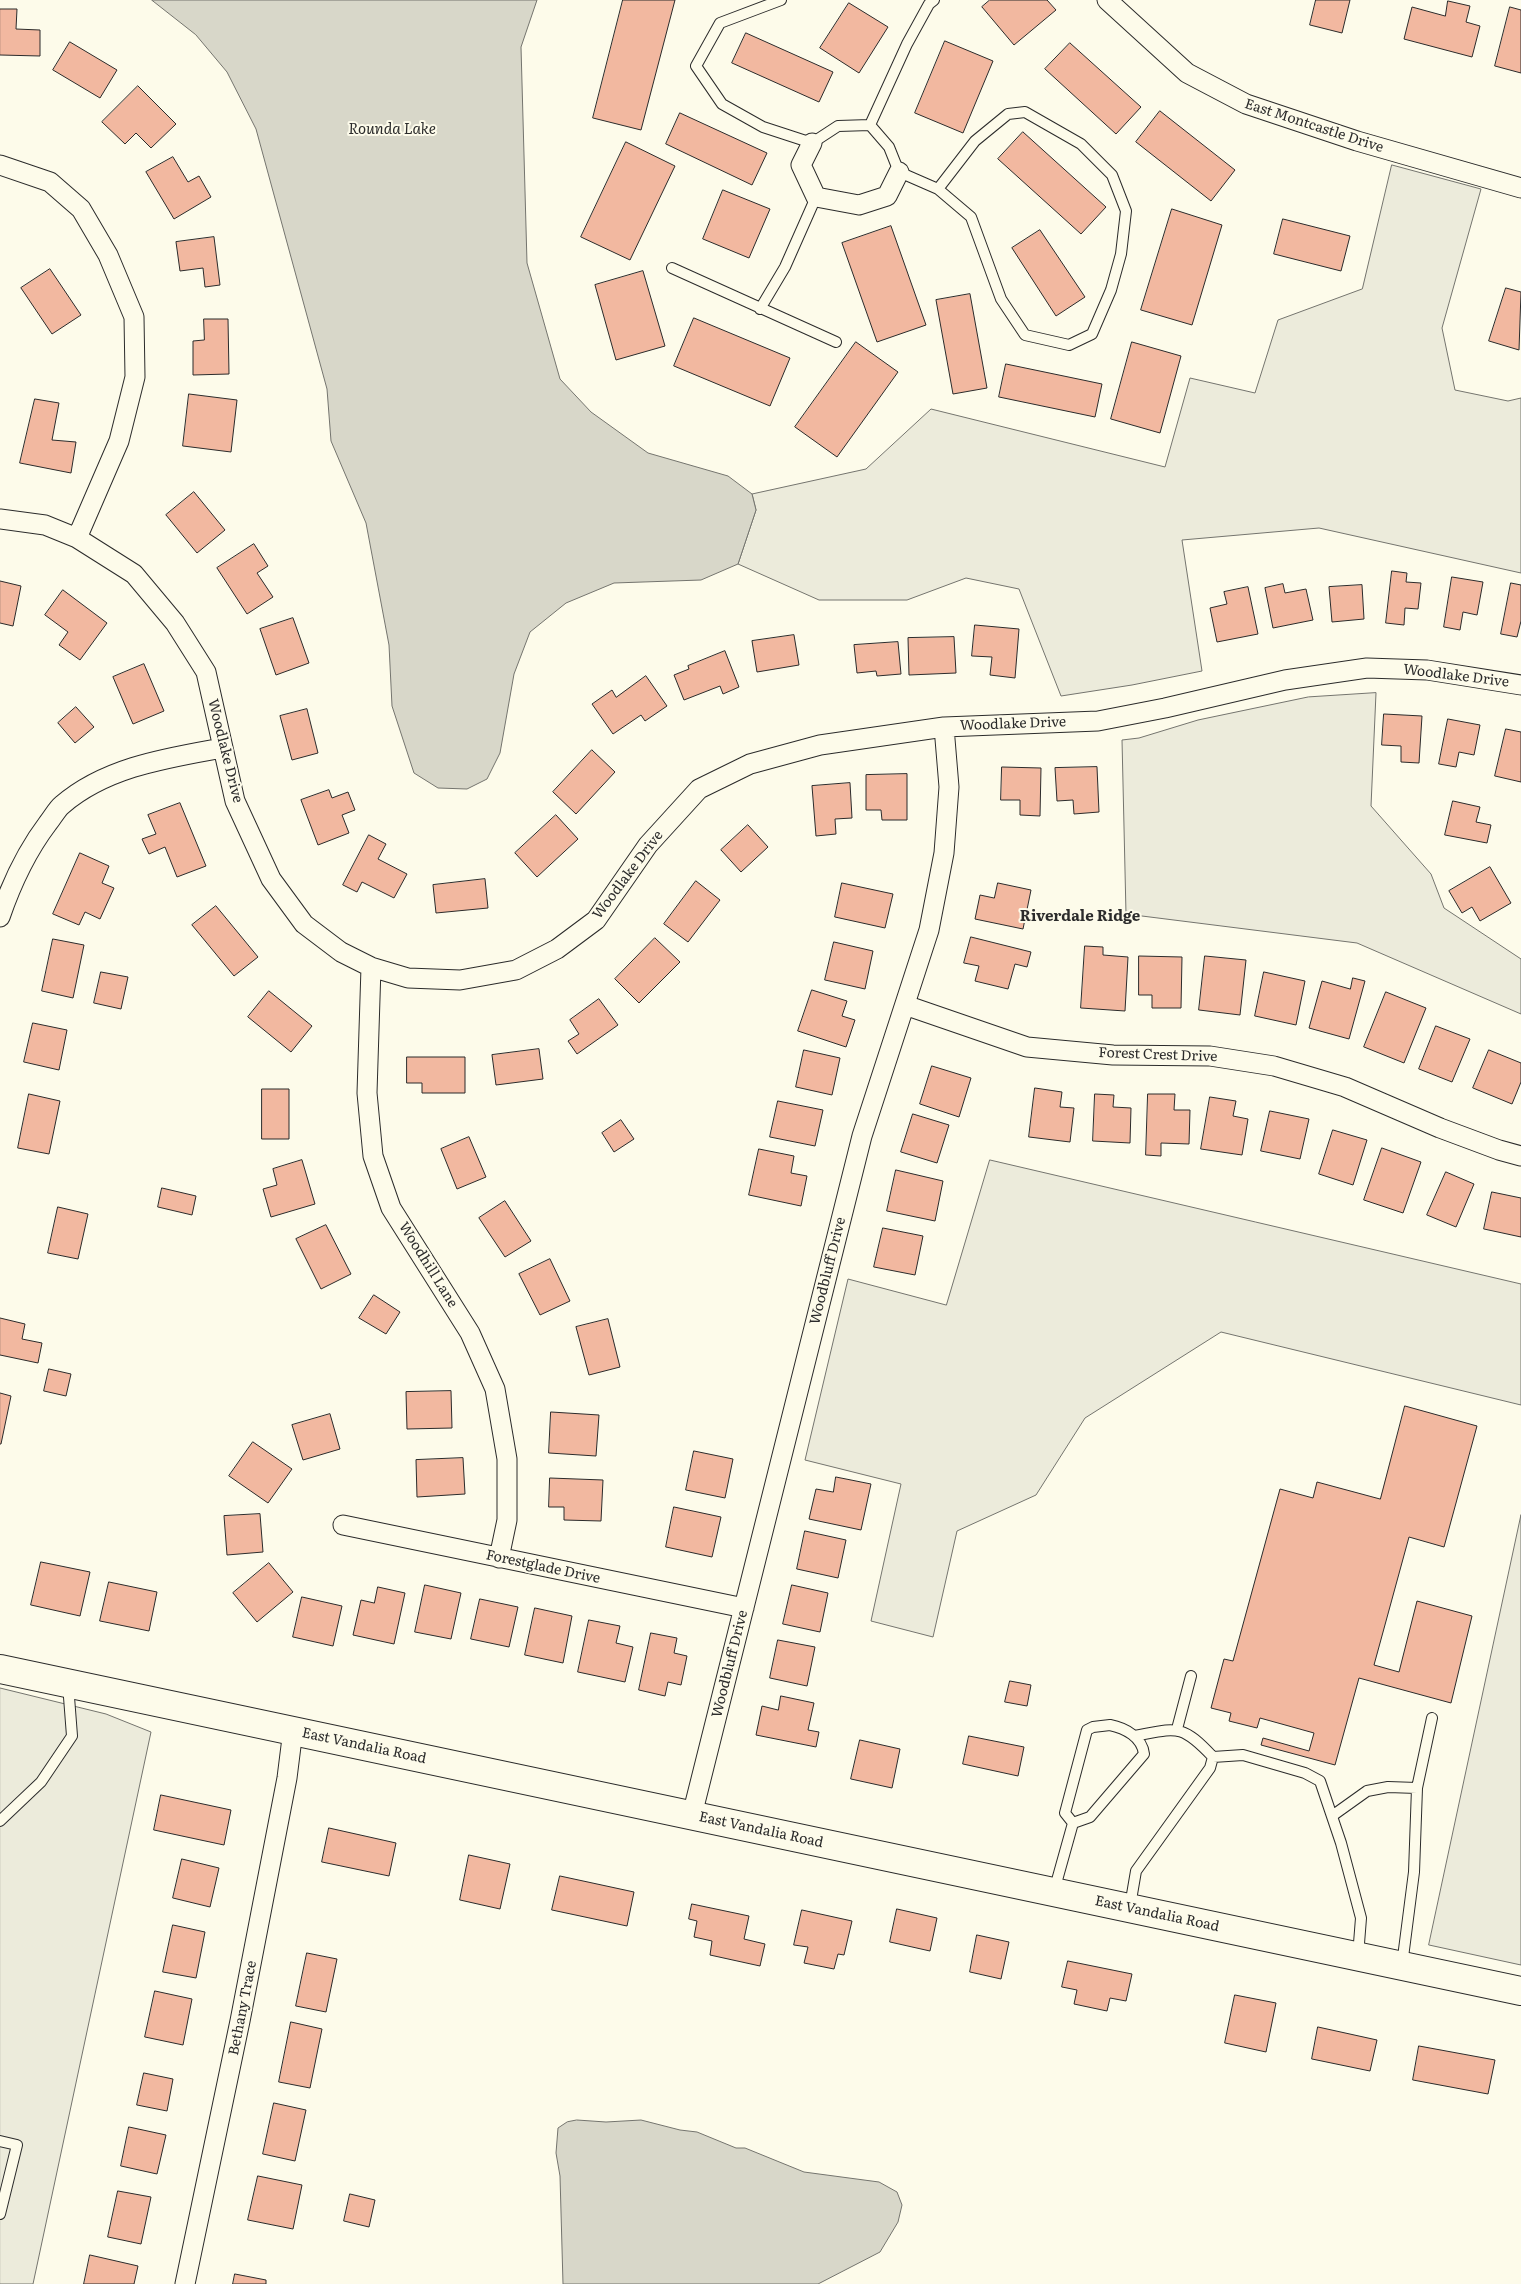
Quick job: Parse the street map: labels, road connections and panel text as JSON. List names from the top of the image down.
{
  "streets": {
    "street": [
      "East Montcastle Drive",
      "Woodlake Drive",
      "Forest Crest Drive",
      "Woodhill Lane",
      "Woodbluff Drive",
      "Forestglade Drive",
      "East Vandalia Road",
      "Bethany Trace"
    ]
  },
  "crossings": [
    ["Woodlake Drive", "Woodhill Lane"],
    ["Woodlake Drive", "Woodbluff Drive"],
    ["Forest Crest Drive", "Woodbluff Drive"],
    ["Woodhill Lane", "Forestglade Drive"],
    ["Woodbluff Drive", "Forestglade Drive"],
    ["Woodbluff Drive", "East Vandalia Road"],
    ["East Vandalia Road", "Bethany Trace"]
  ],
  "districts": ["Riverdale Ridge"],
  "water": ["Rounda Lake"]
}
